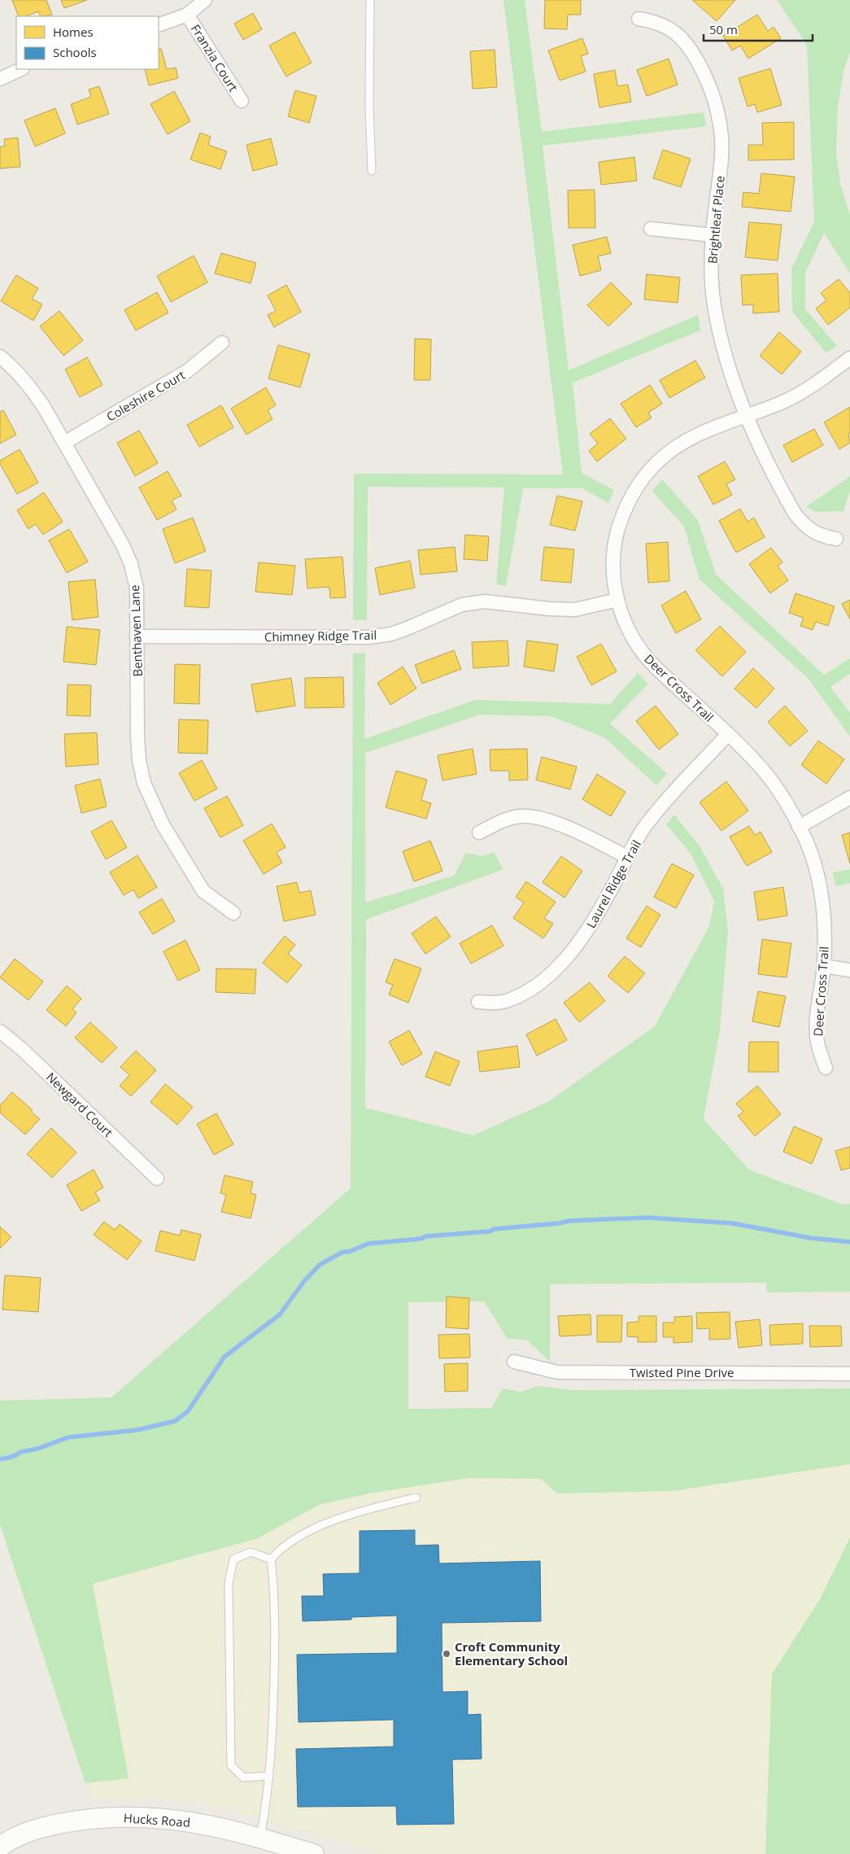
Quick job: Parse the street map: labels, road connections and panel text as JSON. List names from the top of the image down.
{
  "streets": {
    "main road": ["Hucks Road"],
    "street": [
      "Franzia Court",
      "Brightleaf Place",
      "Coleshire Court",
      "Benthaven Lane",
      "Chimney Ridge Trail",
      "Deer Cross Trail",
      "Laurel Ridge Trail",
      "Newgard Court",
      "Twisted Pine Drive"
    ]
  },
  "crossings": [
    ["Brightleaf Place", "Deer Cross Trail"],
    ["Coleshire Court", "Benthaven Lane"],
    ["Benthaven Lane", "Chimney Ridge Trail"],
    ["Chimney Ridge Trail", "Deer Cross Trail"],
    ["Deer Cross Trail", "Laurel Ridge Trail"]
  ],
  "places": ["Croft Community Elementary School"],
  "legend": ["Homes", "Schools"],
  "scale_bar": "50 m"
}
